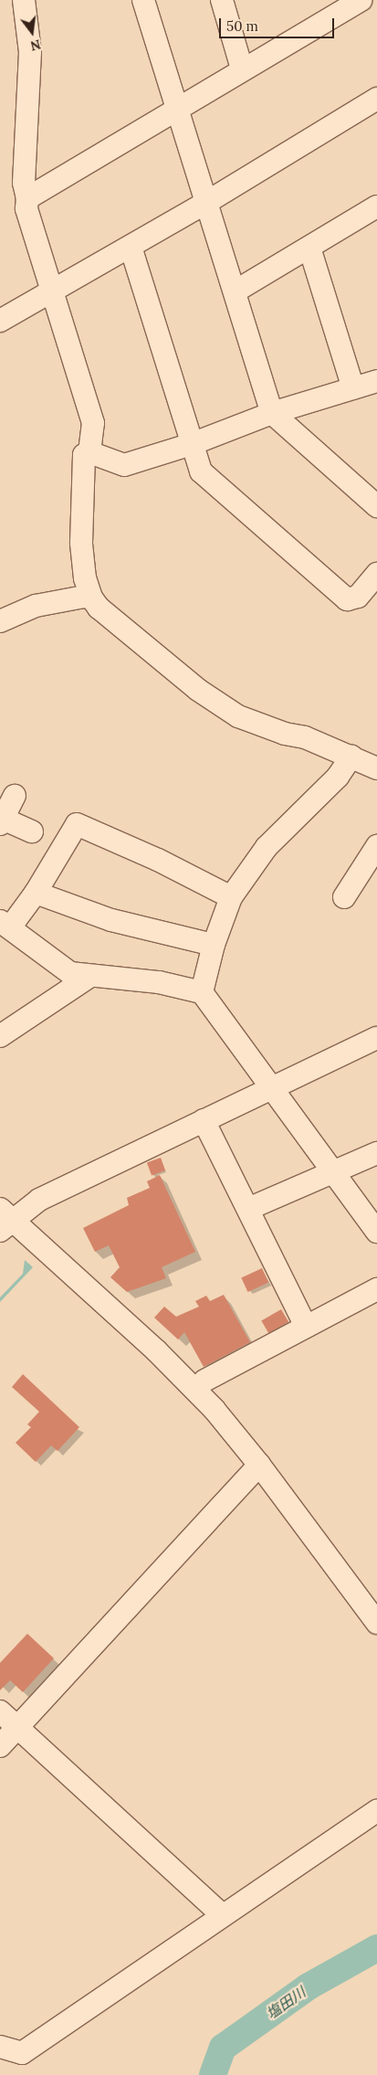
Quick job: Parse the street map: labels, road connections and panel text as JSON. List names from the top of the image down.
{
  "water": ["塩田川"],
  "scale_bar": "50 m",
  "north": "bottom"
}
